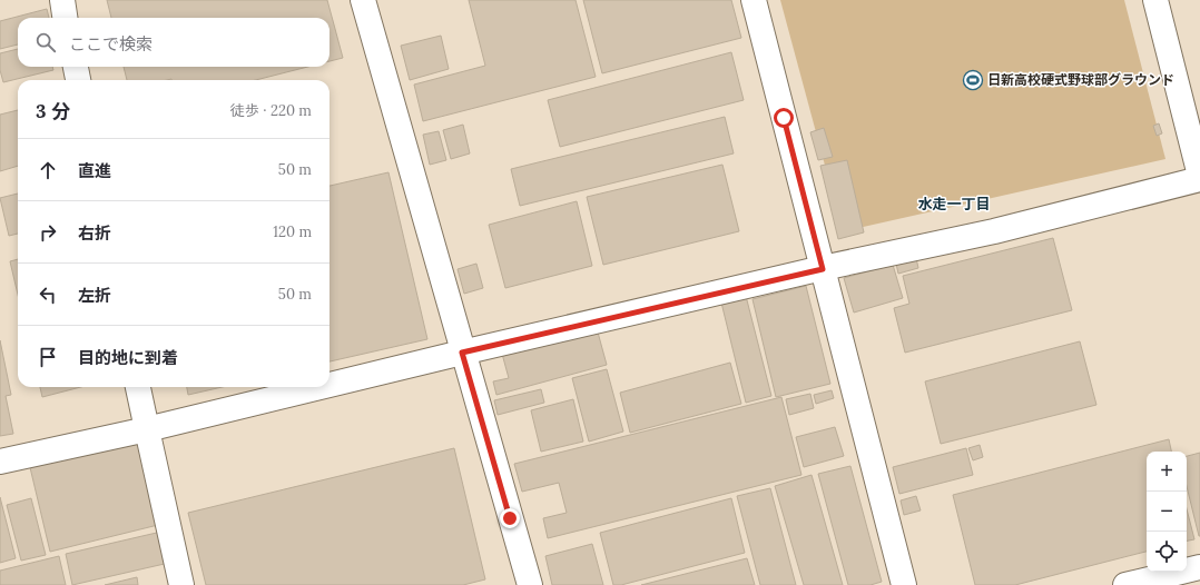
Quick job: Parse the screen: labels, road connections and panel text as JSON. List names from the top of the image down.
{
  "districts": ["水走一丁目"],
  "places": {
    "sports": ["日新高校硬式野球部グラウンド"]
  },
  "page": {
    "search": "ここで検索",
    "heading": ["3 分", "徒歩 · 220 m"],
    "list": [
      ["直進", "50 m"],
      ["右折", "120 m"],
      ["左折", "50 m"],
      "目的地に到着"
    ],
    "map_buttons": ["+", "−"]
  }
}
